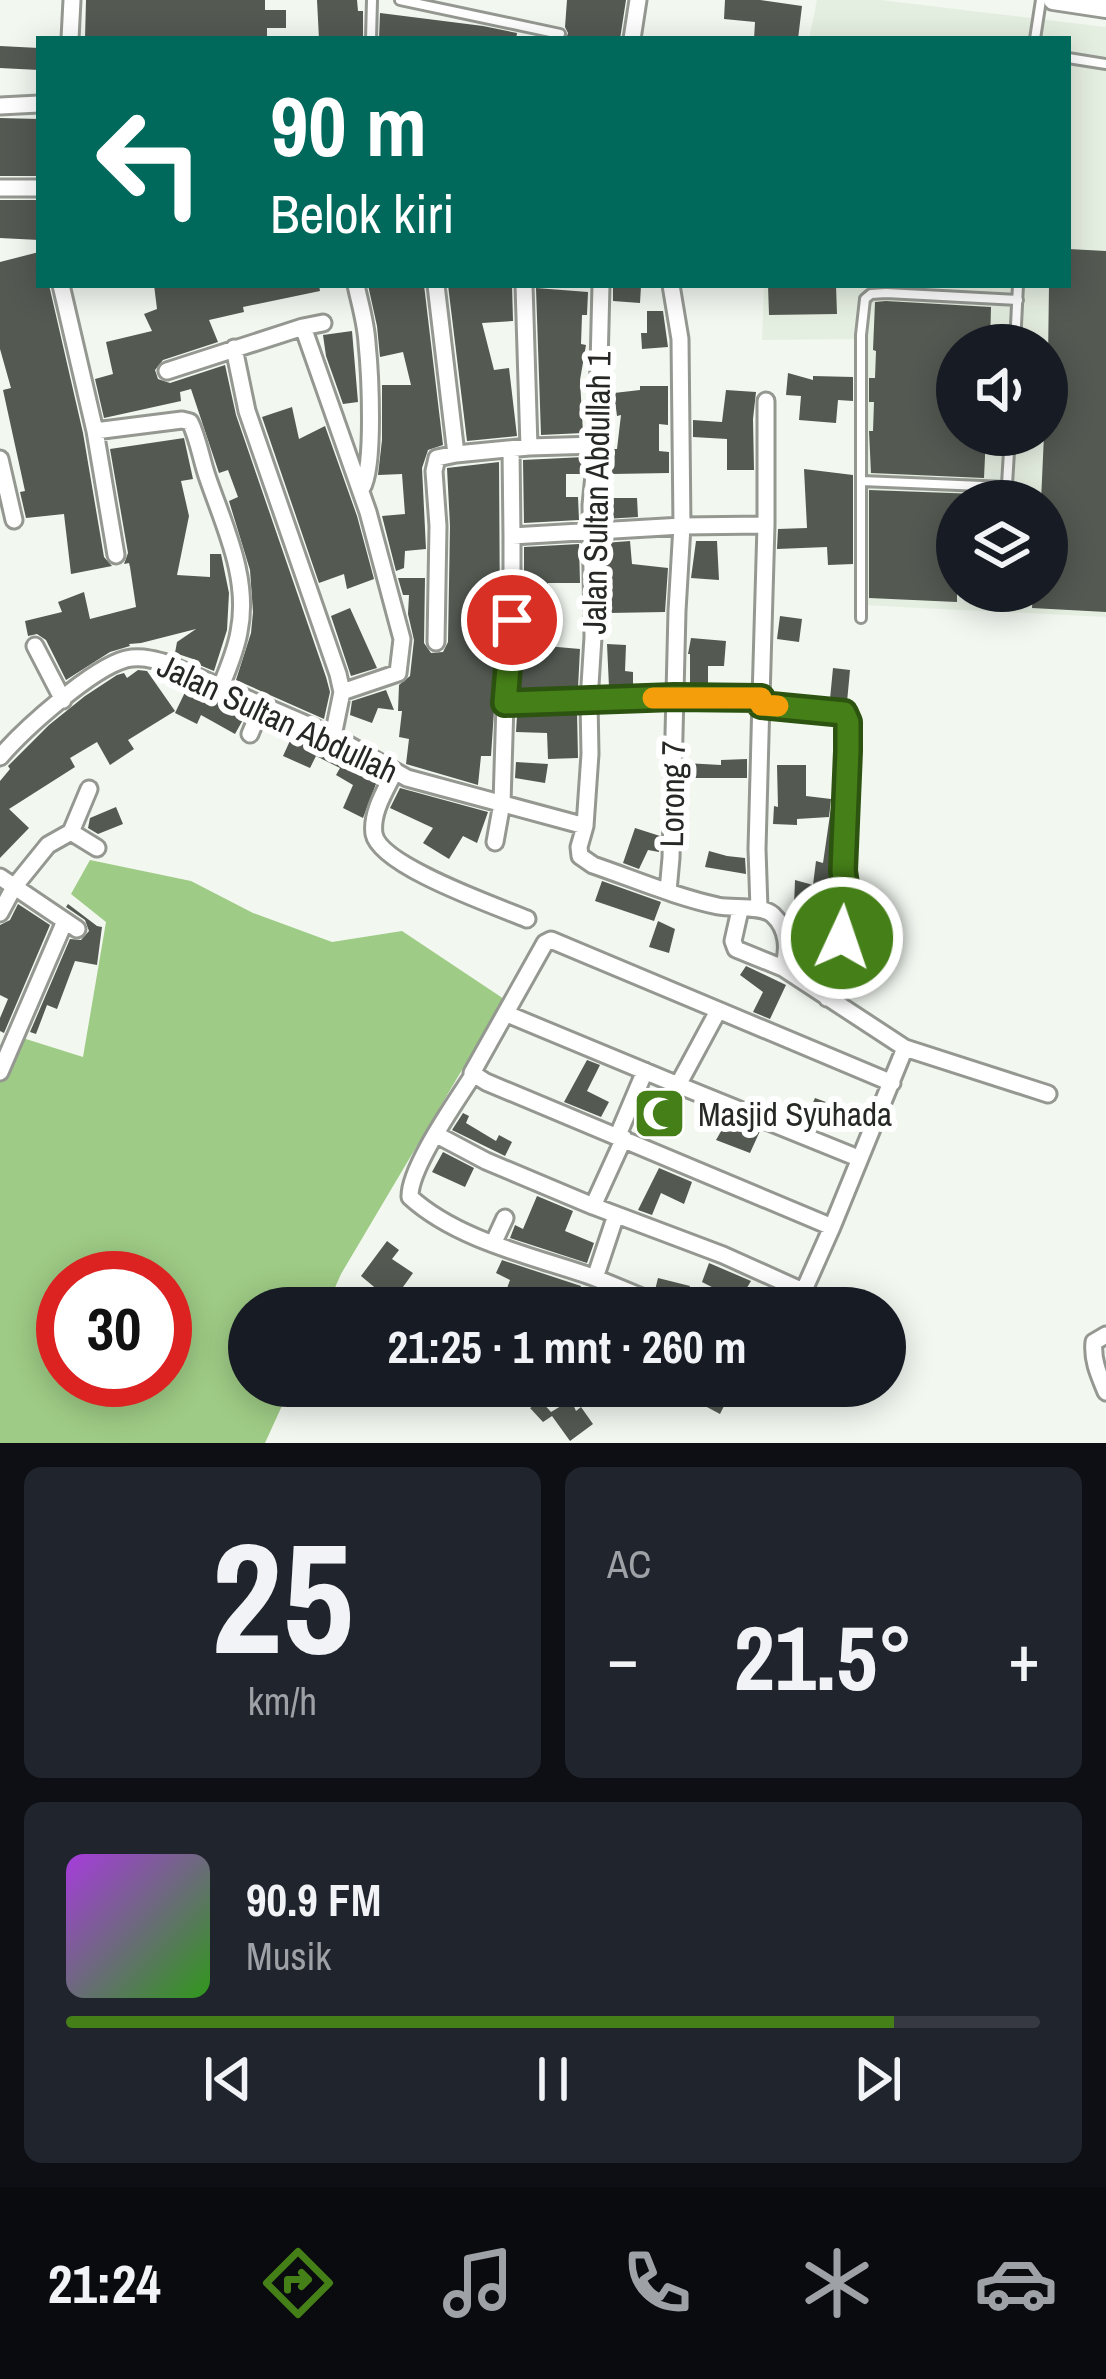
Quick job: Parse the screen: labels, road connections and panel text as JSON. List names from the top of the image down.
{
  "streets": {
    "street": ["Jalan Sultan Abdullah 1", "Jalan Sultan Abdullah", "Lorong 7"]
  },
  "crossings": [
    ["Jalan Sultan Abdullah 1", "Jalan Sultan Abdullah"],
    ["Jalan Sultan Abdullah 1", "Lorong 7"]
  ],
  "places": {
    "mosque": ["Masjid Syuhada"]
  },
  "page": {
    "turn": ["90 m", "Belok kiri"],
    "limit": "30",
    "trip": "21:25 · 1 mnt · 260 m",
    "tile": [
      ["25", "km/h"],
      "AC"
    ],
    "heat": ["−", "21.5°", "+"],
    "song": ["90.9 FM", "Musik"],
    "tabs": "21:24"
  }
}
